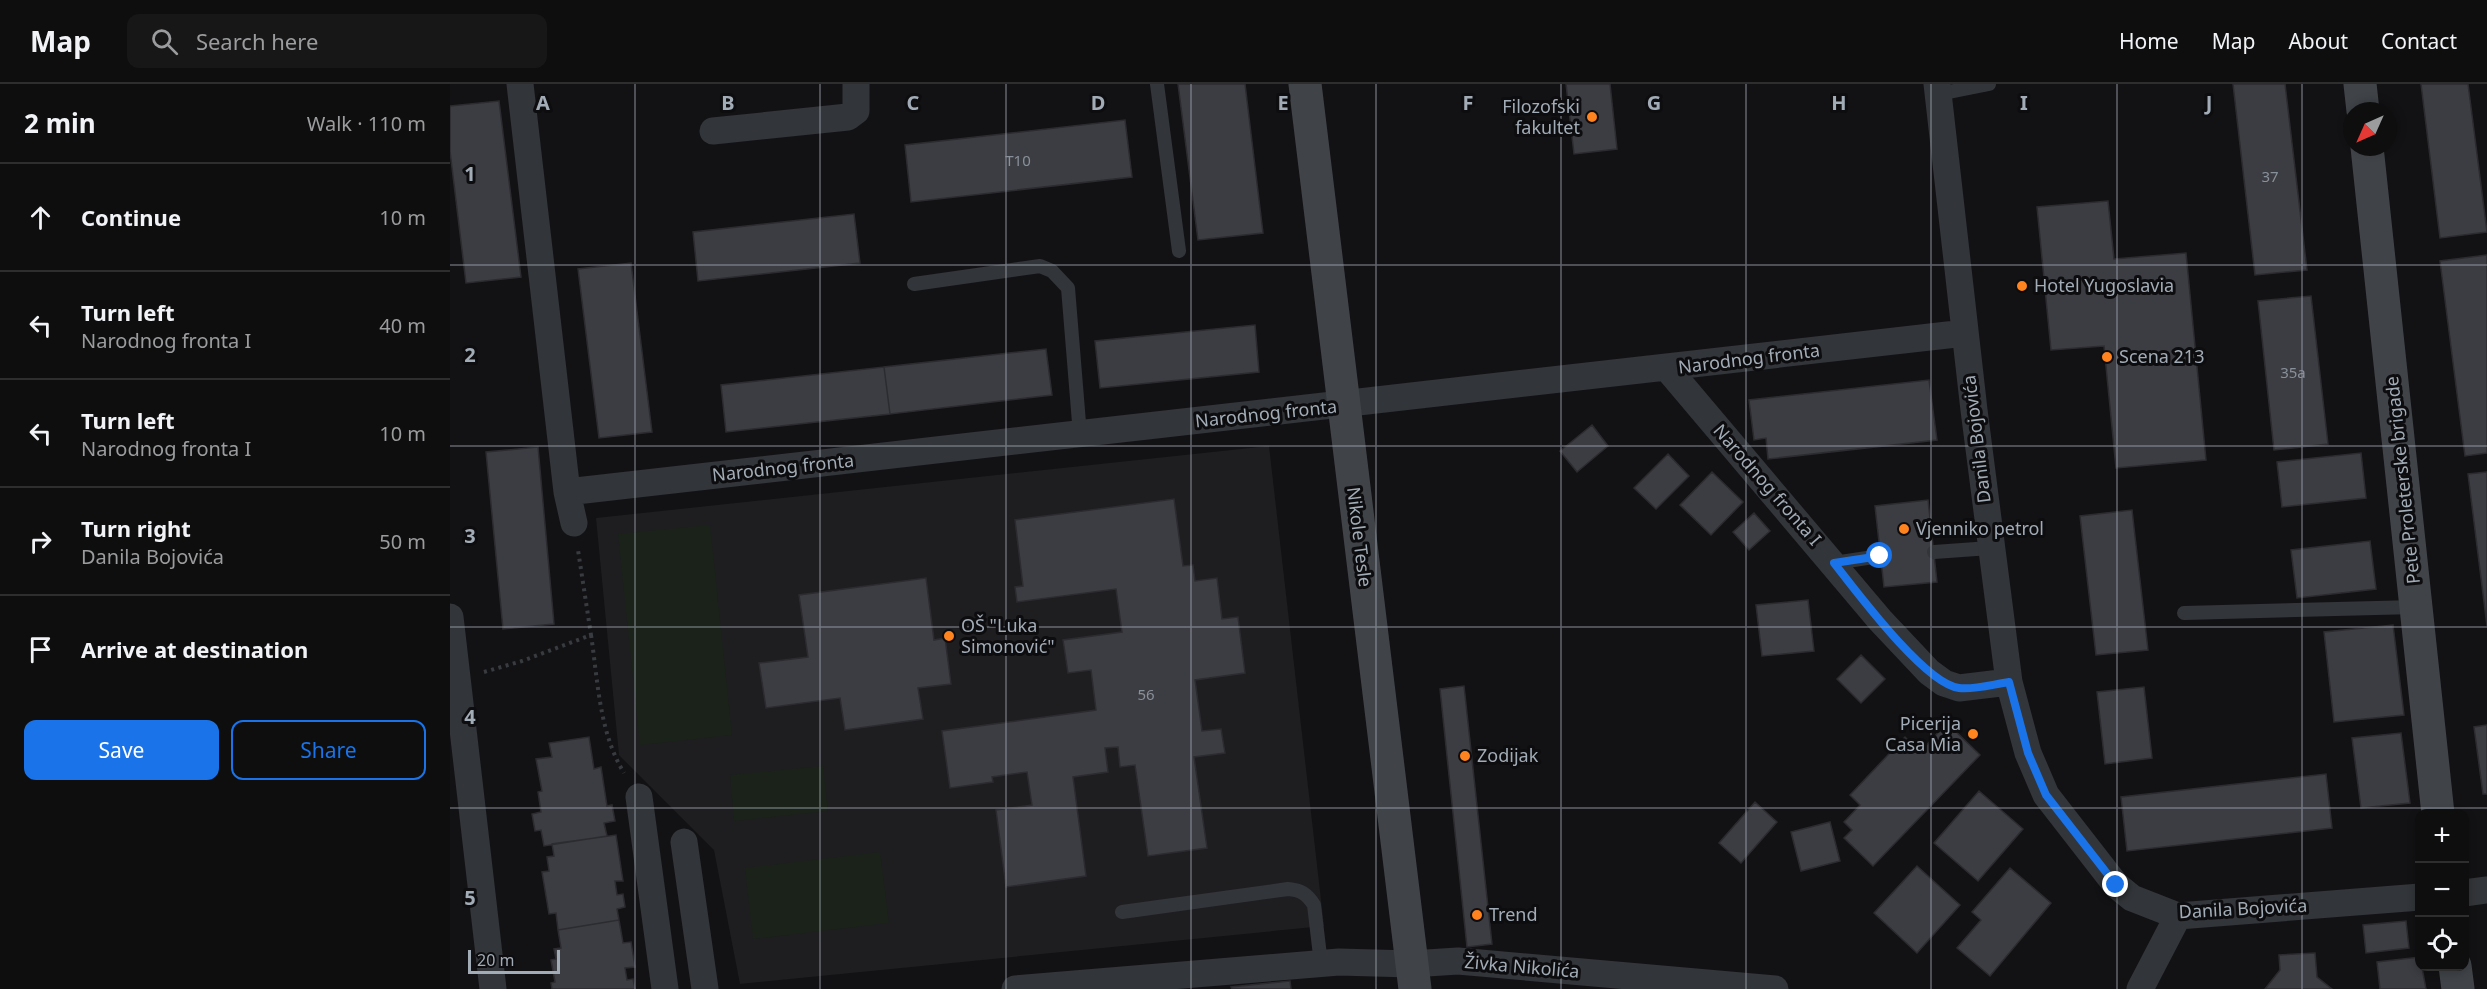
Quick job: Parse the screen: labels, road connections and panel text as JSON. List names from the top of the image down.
{
  "streets": {
    "street": [
      "Narodnog fronta",
      "Danila Bojovića",
      "Pete Proleterske brigade",
      "Narodnog fronta I",
      "Nikole Tesle",
      "Živka Nikolića"
    ]
  },
  "crossings": [
    ["Narodnog fronta", "Danila Bojovića"],
    ["Narodnog fronta", "Narodnog fronta I"],
    ["Narodnog fronta", "Nikole Tesle"],
    ["Danila Bojovića", "Narodnog fronta I"],
    ["Nikole Tesle", "Živka Nikolića"]
  ],
  "places": [
    "Filozofski fakultet",
    "Hotel Yugoslavia",
    "Scena 213",
    "Vjenniko petrol",
    "OŠ \"Luka Simonović\"",
    "Picerija Casa Mia",
    "Zodijak",
    "Trend"
  ],
  "house_numbers": [
    "T10",
    "37",
    "35a",
    "56"
  ],
  "scale_bar": "20 m",
  "north": "bottom left",
  "page": {
    "header": "Map",
    "search": "Search here",
    "nav": [
      "Home",
      "Map",
      "About",
      "Contact"
    ],
    "heading": ["2 min", "Walk · 110 m"],
    "list": [
      ["Continue", "10 m"],
      ["Turn left", "Narodnog fronta I", "40 m"],
      ["Turn left", "Narodnog fronta I", "10 m"],
      ["Turn right", "Danila Bojovića", "50 m"],
      "Arrive at destination"
    ],
    "buttons": ["Save", "Share"],
    "map_buttons": ["+", "−"],
    "scale": "20 m"
  },
  "grid": {
    "columns": [
      "A",
      "B",
      "C",
      "D",
      "E",
      "F",
      "G",
      "H",
      "I",
      "J"
    ],
    "rows": [
      "1",
      "2",
      "3",
      "4",
      "5"
    ]
  }
}
